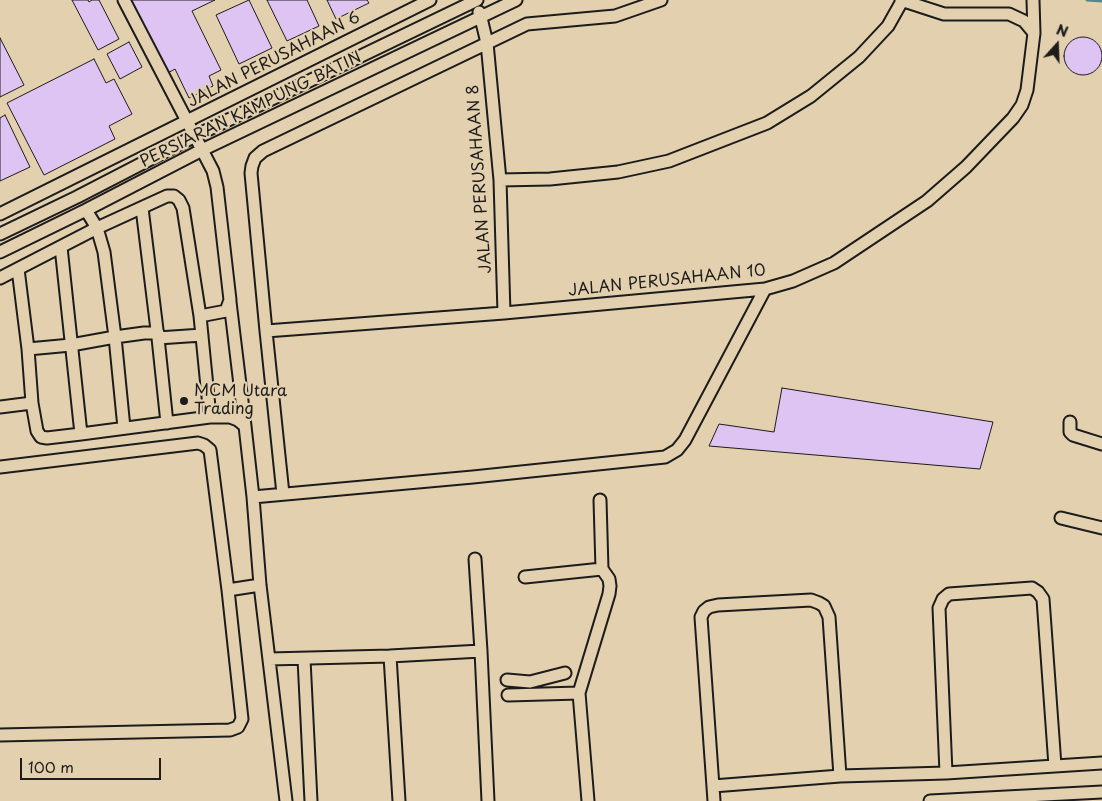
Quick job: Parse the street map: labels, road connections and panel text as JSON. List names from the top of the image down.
{
  "streets": {
    "street": [
      "JALAN PERUSAHAAN 6",
      "PERSIARAN KAMPUNG BATIN",
      "JALAN PERUSAHAAN 8",
      "JALAN PERUSAHAAN 10"
    ]
  },
  "crossings": [
    ["PERSIARAN KAMPUNG BATIN", "JALAN PERUSAHAAN 8"],
    ["JALAN PERUSAHAAN 8", "JALAN PERUSAHAAN 10"]
  ],
  "places": ["MCM Utara Trading"],
  "scale_bar": "100 m",
  "north": "top"
}
